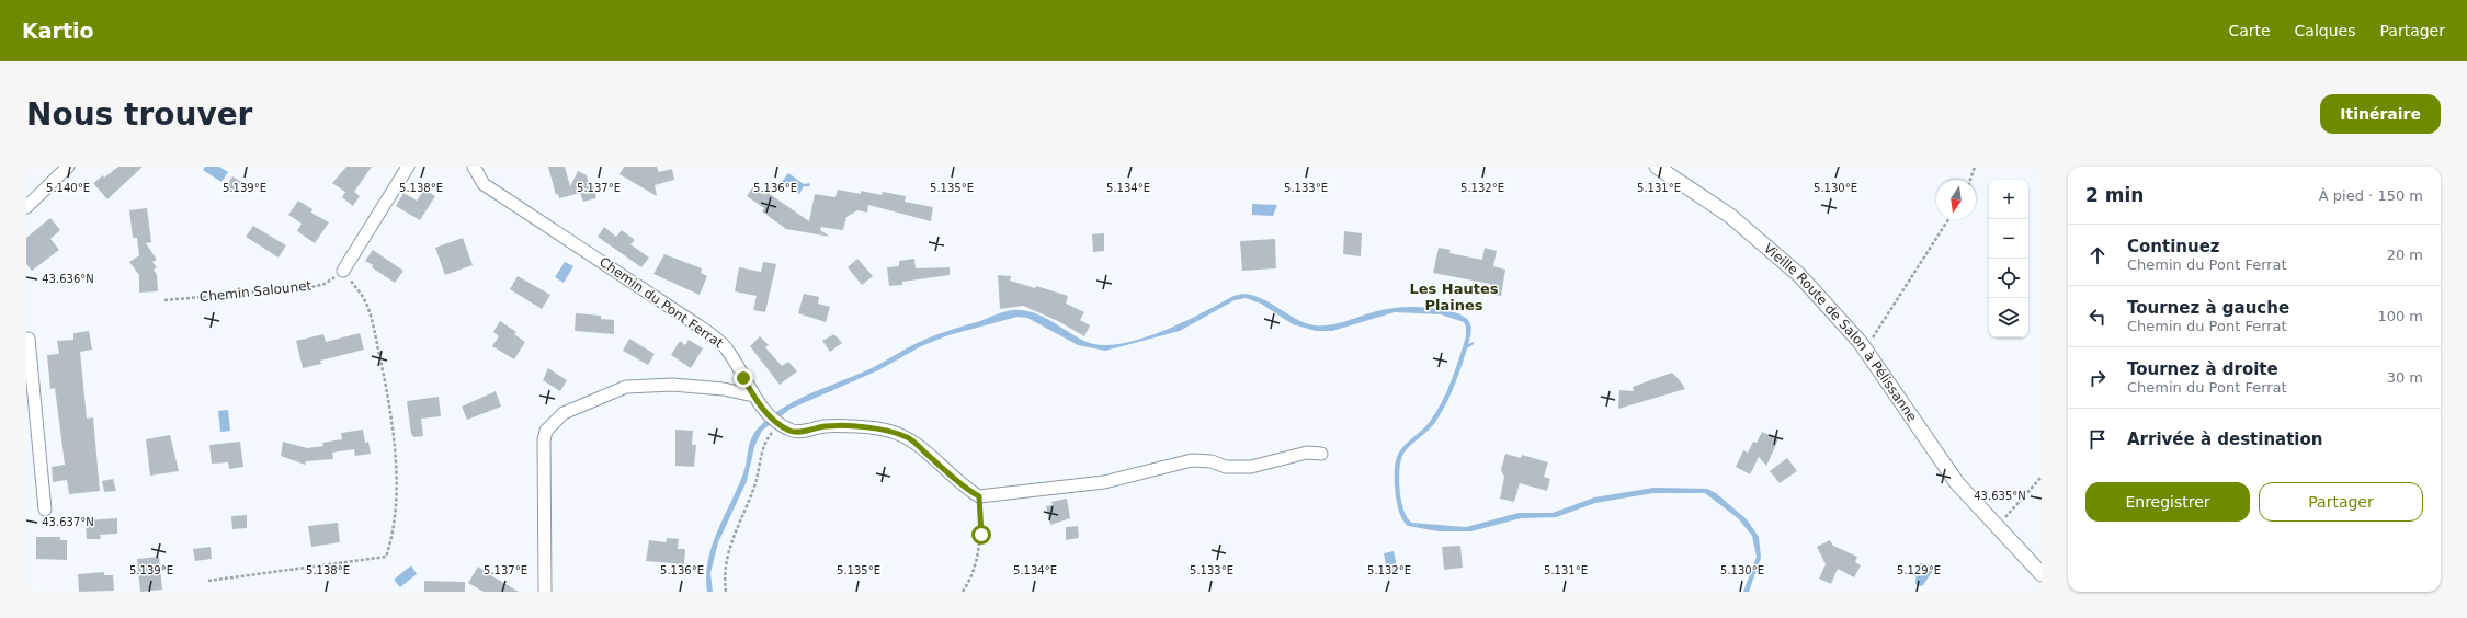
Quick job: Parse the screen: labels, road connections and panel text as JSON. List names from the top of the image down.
{
  "streets": {
    "street": ["Chemin du Pont Ferrat", "Vieille Route de Salon à Pélissanne"],
    "path": ["Chemin Salounet"]
  },
  "districts": ["Les Hautes Plaines"],
  "north": "bottom",
  "page": {
    "header": "Kartio",
    "nav": ["Carte", "Calques", "Partager"],
    "buttons": [
      "Itinéraire",
      ["Enregistrer", "Partager"]
    ],
    "title": "Nous trouver",
    "heading": ["2 min", "À pied · 150 m"],
    "map_buttons": ["+", "−"],
    "list": [
      ["Continuez", "Chemin du Pont Ferrat", "20 m"],
      ["Tournez à gauche", "Chemin du Pont Ferrat", "100 m"],
      ["Tournez à droite", "Chemin du Pont Ferrat", "30 m"],
      "Arrivée à destination"
    ]
  },
  "coordinates": [
    "5.140°E",
    "5.139°E",
    "5.138°E",
    "5.137°E",
    "5.136°E",
    "5.135°E",
    "5.134°E",
    "5.133°E",
    "5.132°E",
    "5.131°E",
    "5.130°E",
    "43.636°N",
    "43.635°N",
    "43.637°N",
    "5.129°E"
  ]
}
